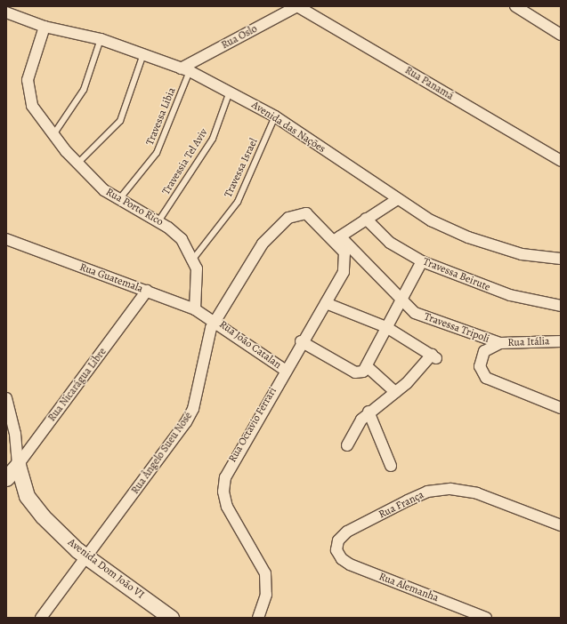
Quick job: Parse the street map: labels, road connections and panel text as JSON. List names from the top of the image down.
{
  "streets": {
    "street": [
      "Rua Oslo",
      "Rua Panamá",
      "Avenida das Nações",
      "Rua Porto Rico",
      "Travessa Beirute",
      "Rua Guatemala",
      "Travessa Tripoli",
      "Rua Itália",
      "Rua João Catalan",
      "Rua Nicarágua Libre",
      "Rua Octavio Ferrari",
      "Rua Ângelo Sueu Nosé",
      "Rua França",
      "Avenida Dom João VI",
      "Rua Alemanha"
    ],
    "lane": ["Travessa Libia", "Travessia Tel Aviv", "Travessa Israel"]
  },
  "crossings": [
    ["Rua Oslo", "Rua Panamá"],
    ["Rua Oslo", "Travessa Libia"],
    ["Rua Oslo", "Avenida das Nações"],
    ["Travessa Libia", "Avenida das Nações"],
    ["Travessa Libia", "Rua Porto Rico"],
    ["Avenida das Nações", "Travessia Tel Aviv"],
    ["Avenida das Nações", "Travessa Israel"],
    ["Avenida das Nações", "Rua Porto Rico"],
    ["Travessia Tel Aviv", "Rua Porto Rico"],
    ["Travessa Israel", "Rua Porto Rico"],
    ["Rua Porto Rico", "Rua Guatemala"],
    ["Rua Guatemala", "Rua João Catalan"],
    ["Rua Guatemala", "Rua Nicarágua Libre"],
    ["Rua Guatemala", "Rua Ângelo Sueu Nosé"],
    ["Travessa Tripoli", "Rua Itália"],
    ["Travessa Tripoli", "Rua Octavio Ferrari"],
    ["Travessa Tripoli", "Rua Ângelo Sueu Nosé"],
    ["Rua João Catalan", "Rua Octavio Ferrari"],
    ["Rua João Catalan", "Rua Ângelo Sueu Nosé"],
    ["Rua Nicarágua Libre", "Avenida Dom João VI"],
    ["Rua Octavio Ferrari", "Rua Ângelo Sueu Nosé"],
    ["Rua Ângelo Sueu Nosé", "Avenida Dom João VI"],
    ["Rua França", "Rua Alemanha"]
  ]
}
